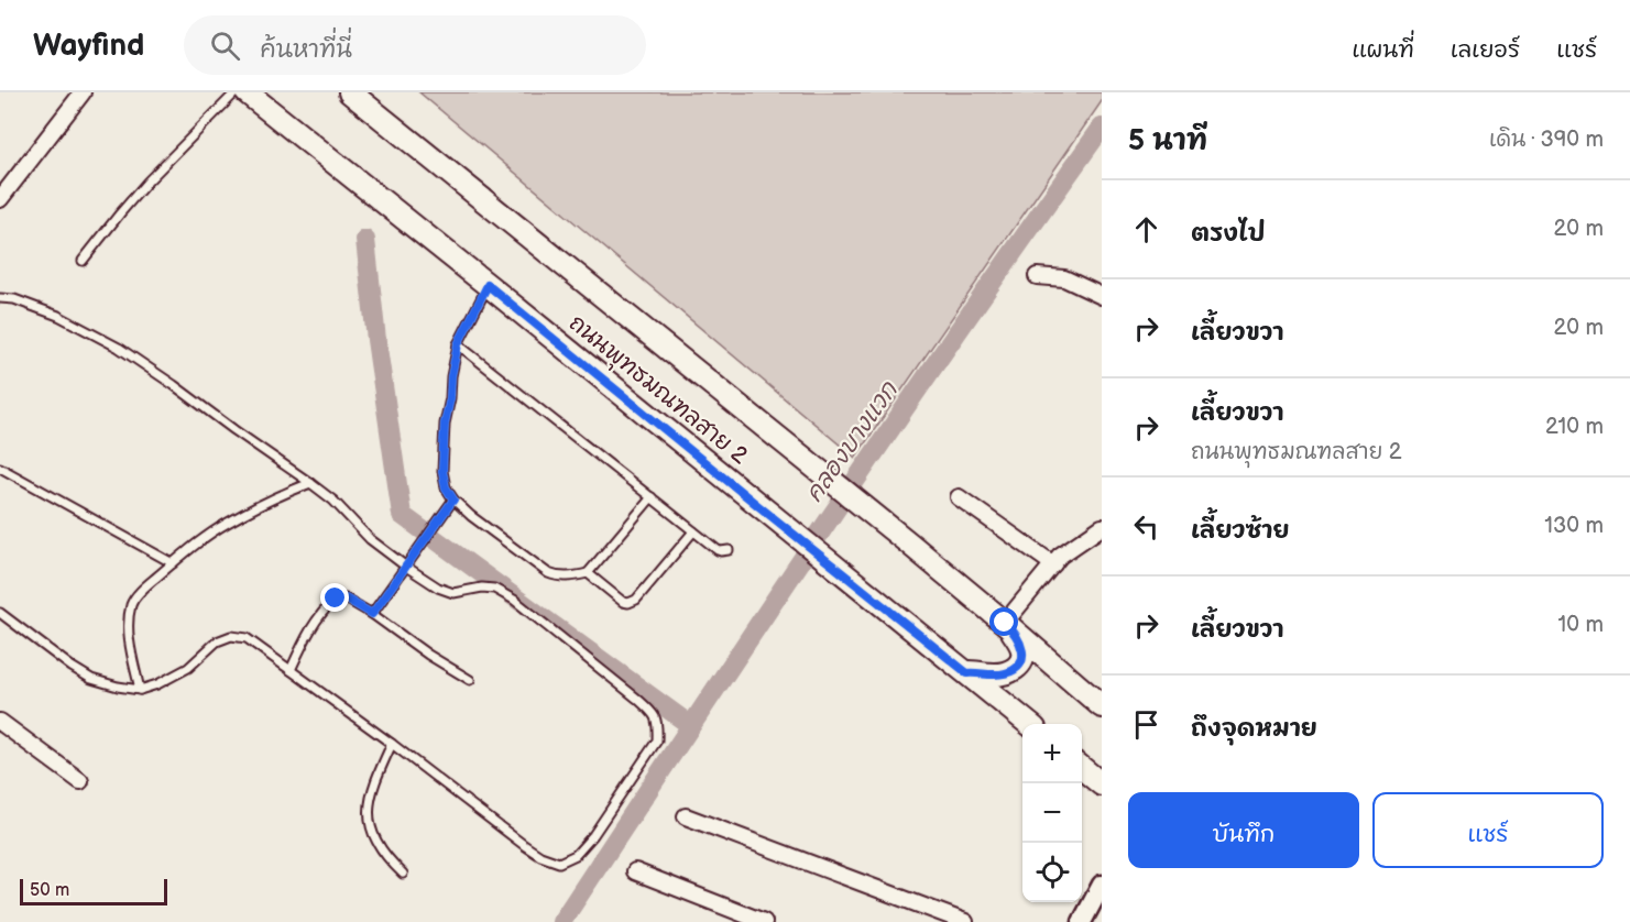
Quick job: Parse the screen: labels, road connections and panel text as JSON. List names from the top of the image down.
{
  "streets": {
    "main road": ["ถนนพุทธมณฑลสาย 2"]
  },
  "water": ["คลองบางแวก"],
  "scale_bar": "50 m",
  "page": {
    "header": "Wayfind",
    "search": "ค้นหาที่นี่",
    "nav": ["แผนที่", "เลเยอร์", "แชร์"],
    "heading": ["5 นาที", "เดิน · 390 m"],
    "list": [
      ["ตรงไป", "20 m"],
      ["เลี้ยวขวา", "20 m"],
      ["เลี้ยวขวา", "ถนนพุทธมณฑลสาย 2", "210 m"],
      ["เลี้ยวซ้าย", "130 m"],
      ["เลี้ยวขวา", "10 m"],
      "ถึงจุดหมาย"
    ],
    "map_buttons": ["+", "−"],
    "buttons": ["บันทึก", "แชร์"],
    "scale": "50 m"
  }
}
